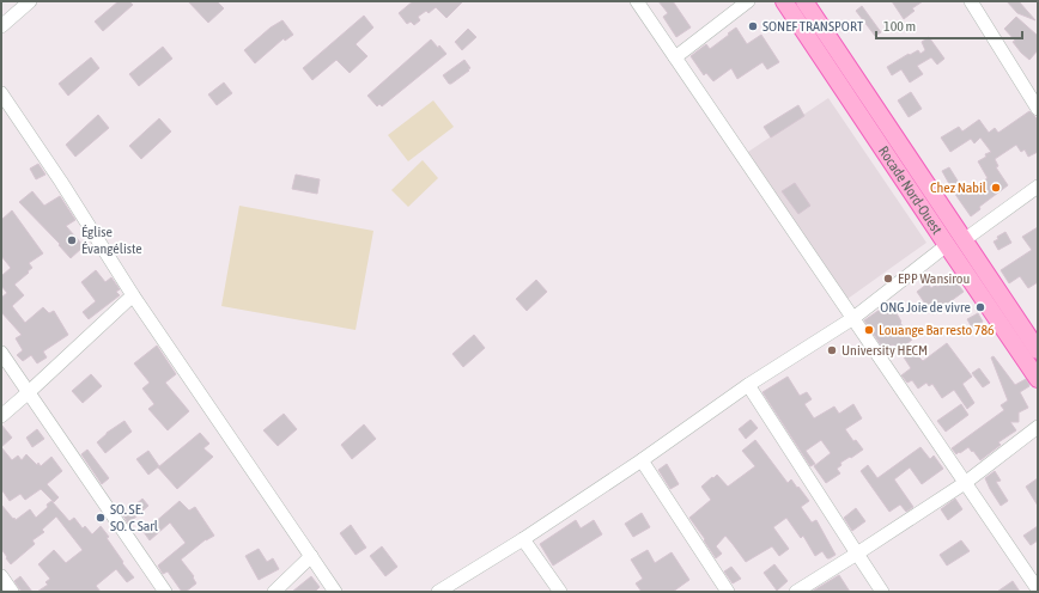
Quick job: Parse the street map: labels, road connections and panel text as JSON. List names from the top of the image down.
{
  "streets": {
    "main road": ["Rocade Nord-Ouest"]
  },
  "places": [
    "SONEF TRANSPORT",
    "Chez Nabil",
    "Église Évangéliste",
    "EPP Wansirou",
    "ONG Joie de vivre",
    "Louange Bar resto 786",
    "University HECM",
    "SO. SE. SO. C Sarl"
  ],
  "scale_bar": "100 m"
}
